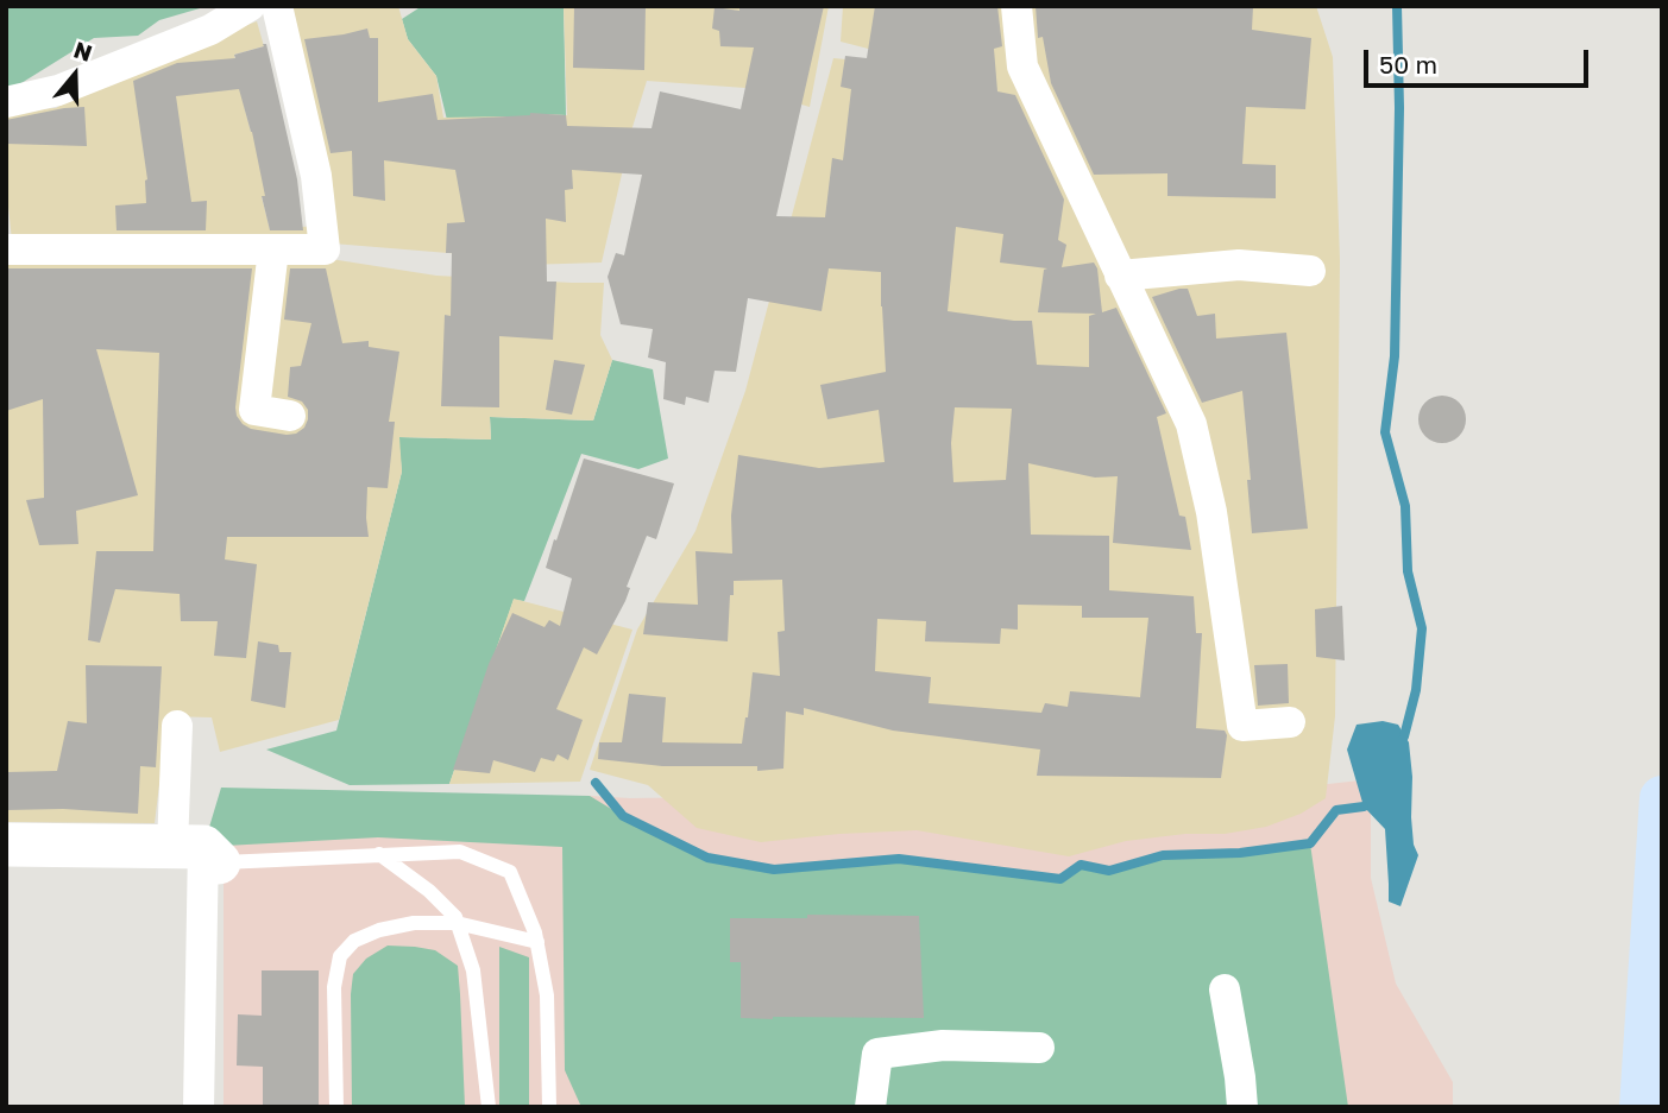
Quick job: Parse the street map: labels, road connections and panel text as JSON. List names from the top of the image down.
{
  "scale_bar": "50 m",
  "north": "top"
}
